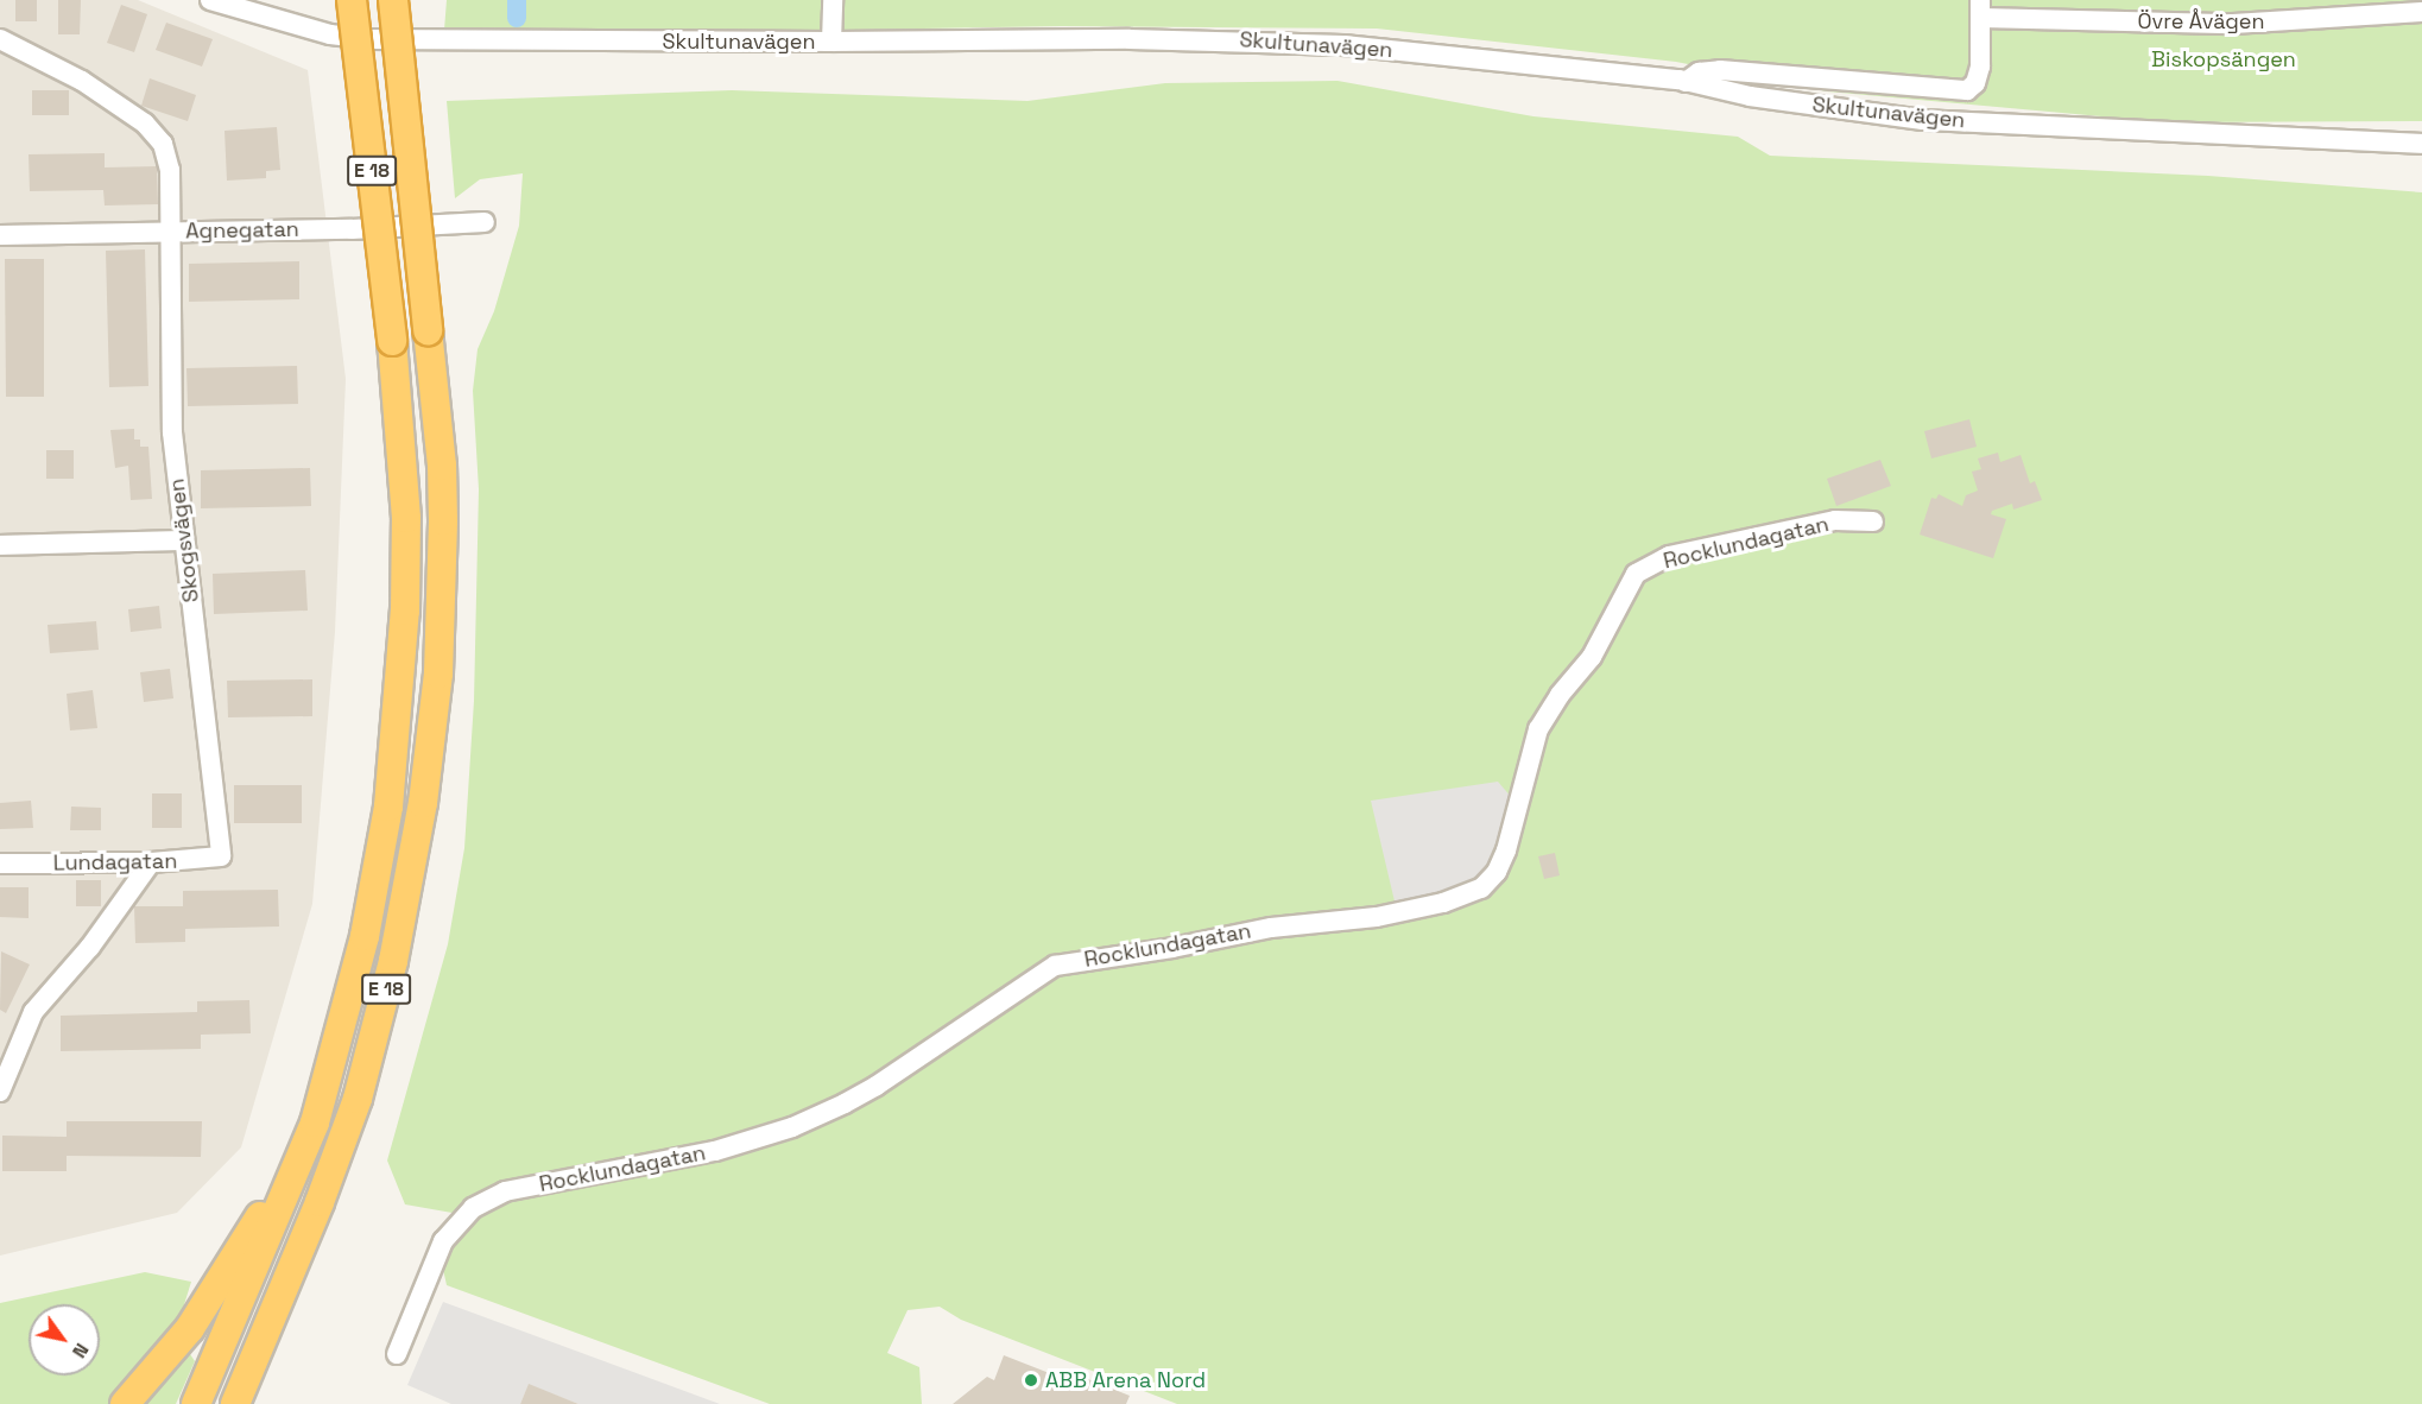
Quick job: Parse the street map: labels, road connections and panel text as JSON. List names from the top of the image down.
{
  "streets": {
    "highway": ["E 18"],
    "street": [
      "Övre Åvägen",
      "Skultunavägen",
      "Agnegatan",
      "Skogsvägen",
      "Rocklundagatan",
      "Lundagatan"
    ]
  },
  "crossings": [
    ["Agnegatan", "Skogsvägen"],
    ["Skogsvägen", "Lundagatan"]
  ],
  "parks": ["Biskopsängen"],
  "places": ["ABB Arena Nord"],
  "north": "bottom right"
}
